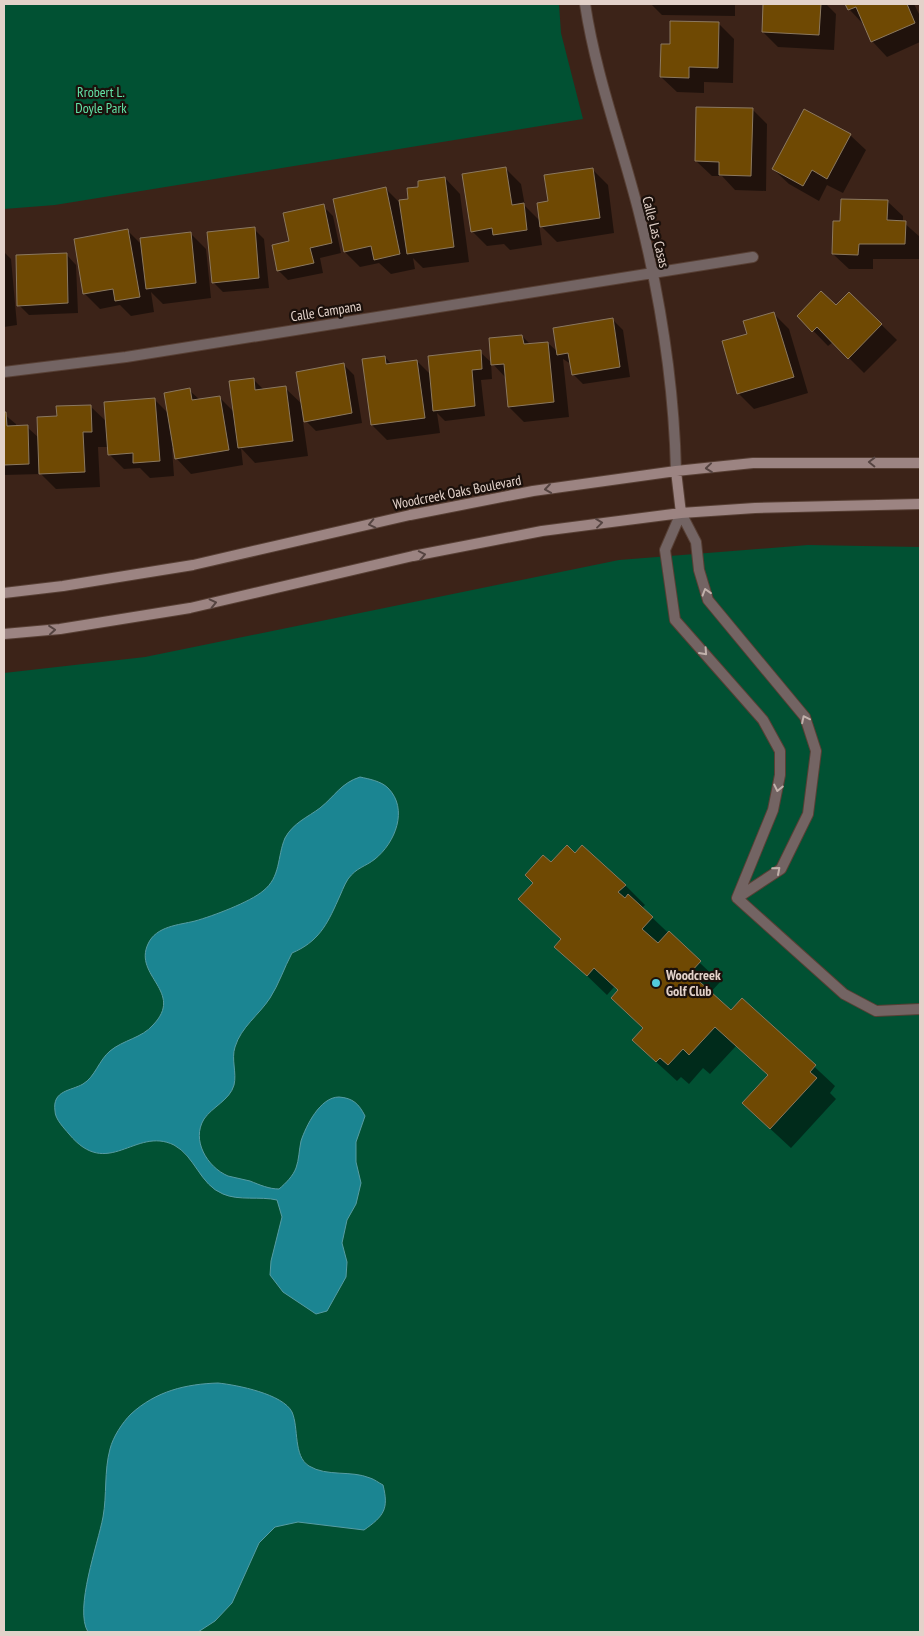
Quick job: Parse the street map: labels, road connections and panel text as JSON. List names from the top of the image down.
{
  "streets": {
    "main road": ["Woodcreek Oaks Boulevard"],
    "street": ["Calle Las Casas", "Calle Campana"]
  },
  "crossings": [
    ["Calle Las Casas", "Calle Campana"],
    ["Calle Las Casas", "Woodcreek Oaks Boulevard"]
  ],
  "parks": ["Rrobert L. Doyle Park"],
  "places": ["Woodcreek Golf Club"]
}
